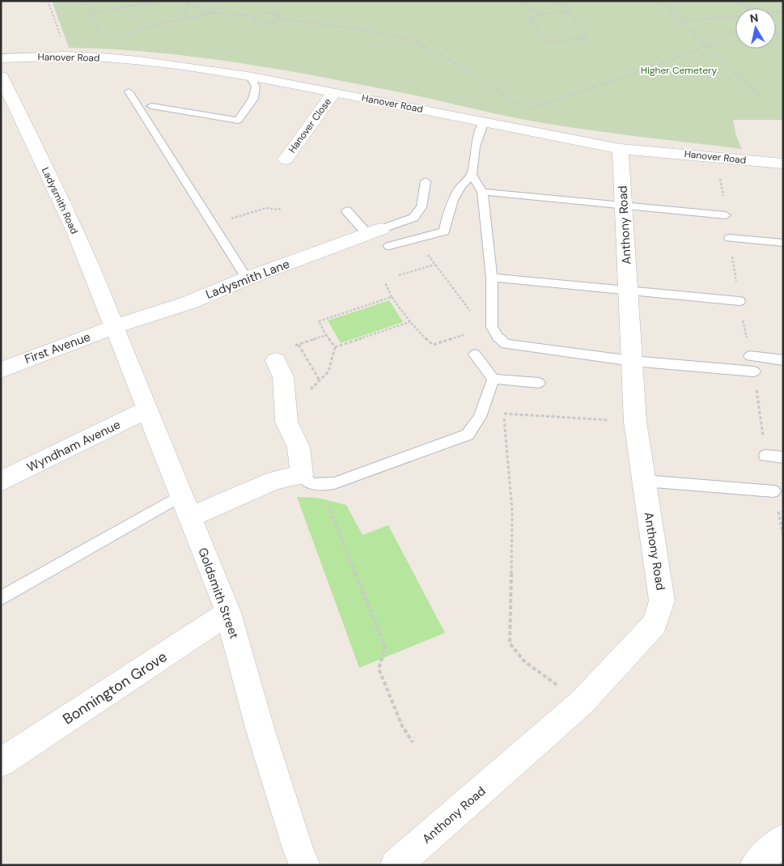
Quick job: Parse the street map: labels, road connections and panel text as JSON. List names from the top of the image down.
{
  "streets": {
    "street": [
      "Hanover Road",
      "Hanover Close",
      "Ladysmith Road",
      "Anthony Road",
      "Ladysmith Lane",
      "First Avenue",
      "Wyndham Avenue",
      "Goldsmith Street",
      "Bonnington Grove"
    ]
  },
  "crossings": [
    ["Hanover Road", "Hanover Close"],
    ["Hanover Road", "Anthony Road"],
    ["Ladysmith Road", "Ladysmith Lane"],
    ["Ladysmith Road", "First Avenue"],
    ["Ladysmith Road", "Goldsmith Street"],
    ["Ladysmith Lane", "First Avenue"],
    ["Ladysmith Lane", "Goldsmith Street"],
    ["First Avenue", "Goldsmith Street"],
    ["Wyndham Avenue", "Goldsmith Street"],
    ["Goldsmith Street", "Bonnington Grove"]
  ],
  "parks": ["Higher Cemetery"],
  "north": "top"
}
